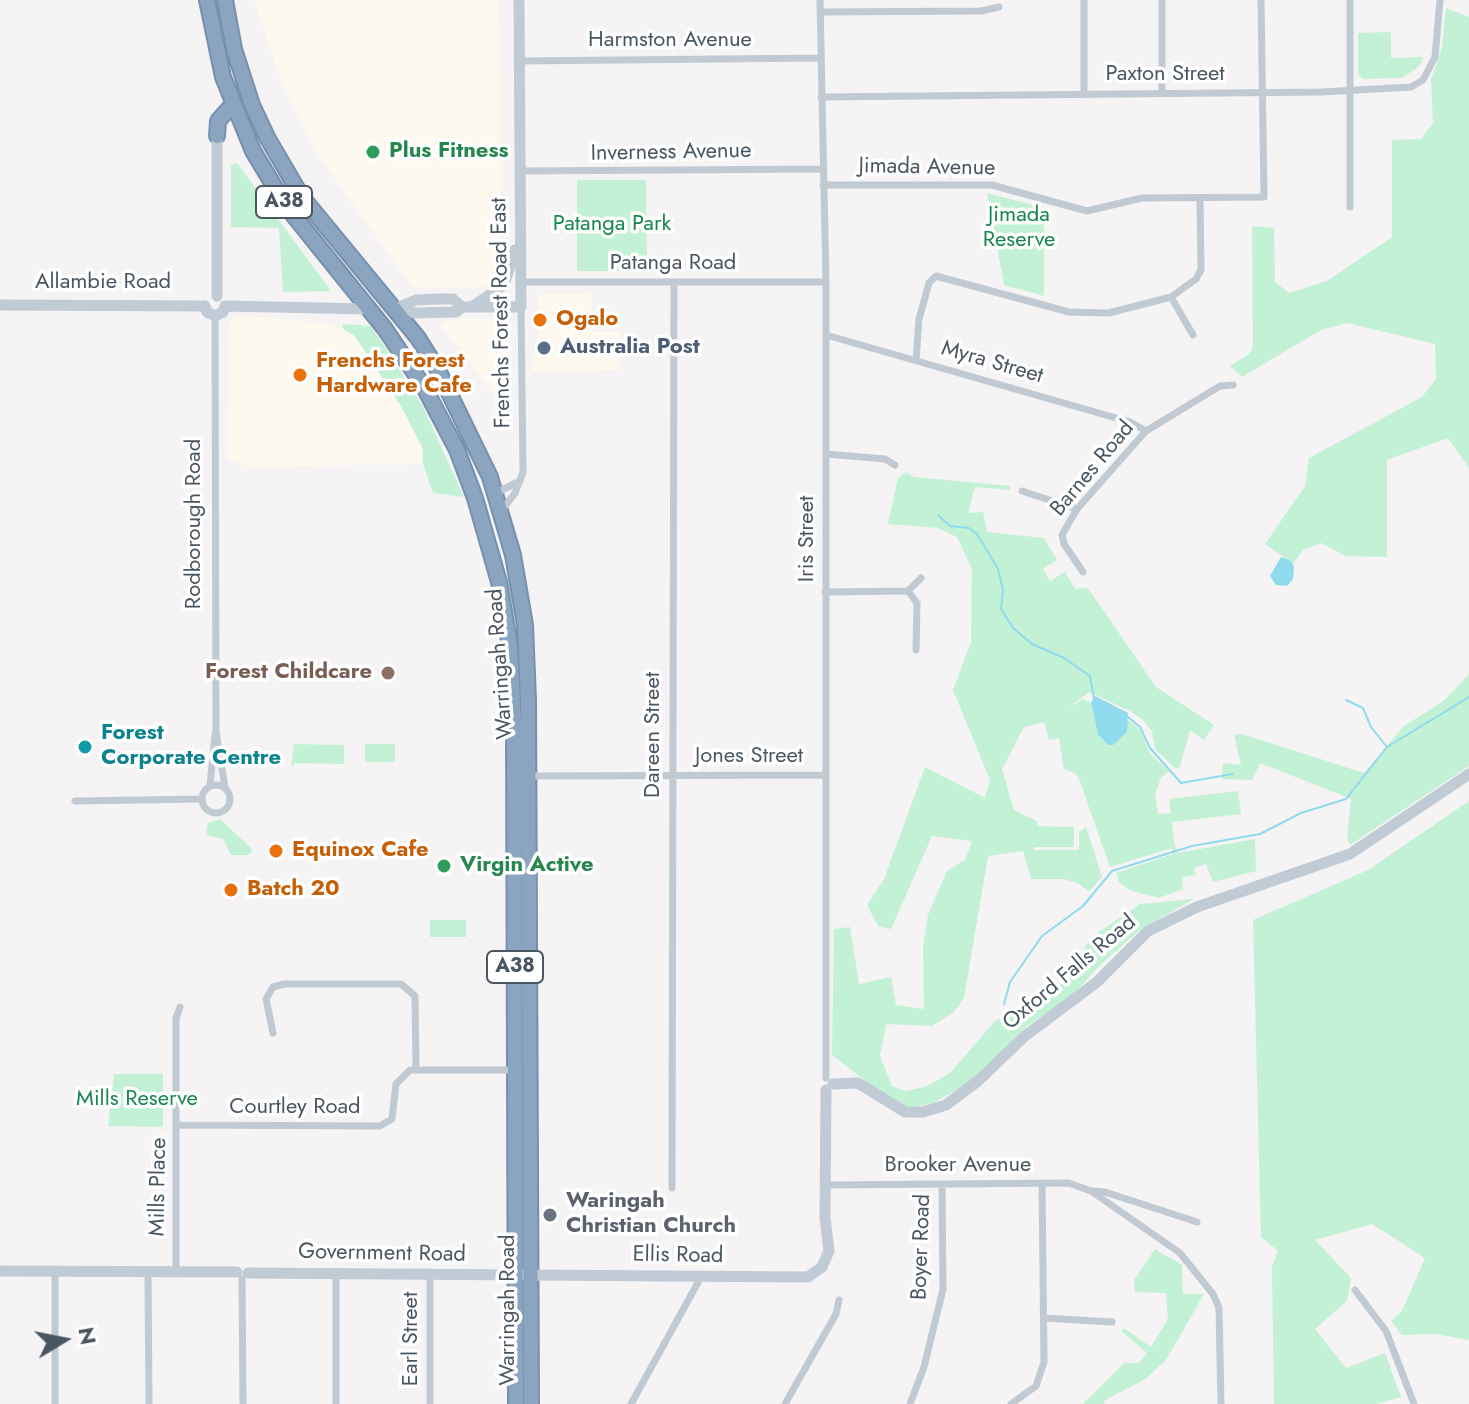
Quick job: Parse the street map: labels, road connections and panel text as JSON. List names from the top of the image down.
{
  "streets": {
    "highway": ["A38", "Warringah Road"],
    "street": [
      "Harmston Avenue",
      "Paxton Street",
      "Inverness Avenue",
      "Jimada Avenue",
      "Patanga Road",
      "Allambie Road",
      "Frenchs Forest Road East",
      "Myra Street",
      "Barnes Road",
      "Rodborough Road",
      "Iris Street",
      "Dareen Street",
      "Jones Street",
      "Oxford Falls Road",
      "Courtley Road",
      "Brooker Avenue",
      "Mills Place",
      "Boyer Road",
      "Government Road",
      "Ellis Road",
      "Earl Street"
    ]
  },
  "crossings": [
    ["Harmston Avenue", "Frenchs Forest Road East"],
    ["Harmston Avenue", "Iris Street"],
    ["Paxton Street", "Jimada Avenue"],
    ["Paxton Street", "Iris Street"],
    ["Inverness Avenue", "Frenchs Forest Road East"],
    ["Inverness Avenue", "Iris Street"],
    ["Jimada Avenue", "Iris Street"],
    ["Patanga Road", "Frenchs Forest Road East"],
    ["Patanga Road", "Iris Street"],
    ["Patanga Road", "Dareen Street"],
    ["Allambie Road", "Rodborough Road"],
    ["Frenchs Forest Road East", "Warringah Road"],
    ["Myra Street", "Barnes Road"],
    ["Myra Street", "Iris Street"],
    ["Iris Street", "Jones Street"],
    ["Iris Street", "Oxford Falls Road"],
    ["Warringah Road", "Jones Street"],
    ["Warringah Road", "Government Road"],
    ["Warringah Road", "Ellis Road"],
    ["Dareen Street", "Jones Street"],
    ["Courtley Road", "Mills Place"],
    ["Brooker Avenue", "Boyer Road"],
    ["Brooker Avenue", "Ellis Road"],
    ["Mills Place", "Government Road"],
    ["Government Road", "Ellis Road"],
    ["Government Road", "Earl Street"]
  ],
  "parks": ["Jimada Reserve", "Patanga Park", "Mills Reserve"],
  "places": [
    "Plus Fitness",
    "Ogalo",
    "Australia Post",
    "Frenchs Forest Hardware Cafe",
    "Forest Childcare",
    "Forest Corporate Centre",
    "Equinox Cafe",
    "Virgin Active",
    "Batch 20",
    "Waringah Christian Church"
  ],
  "north": "right"
}
